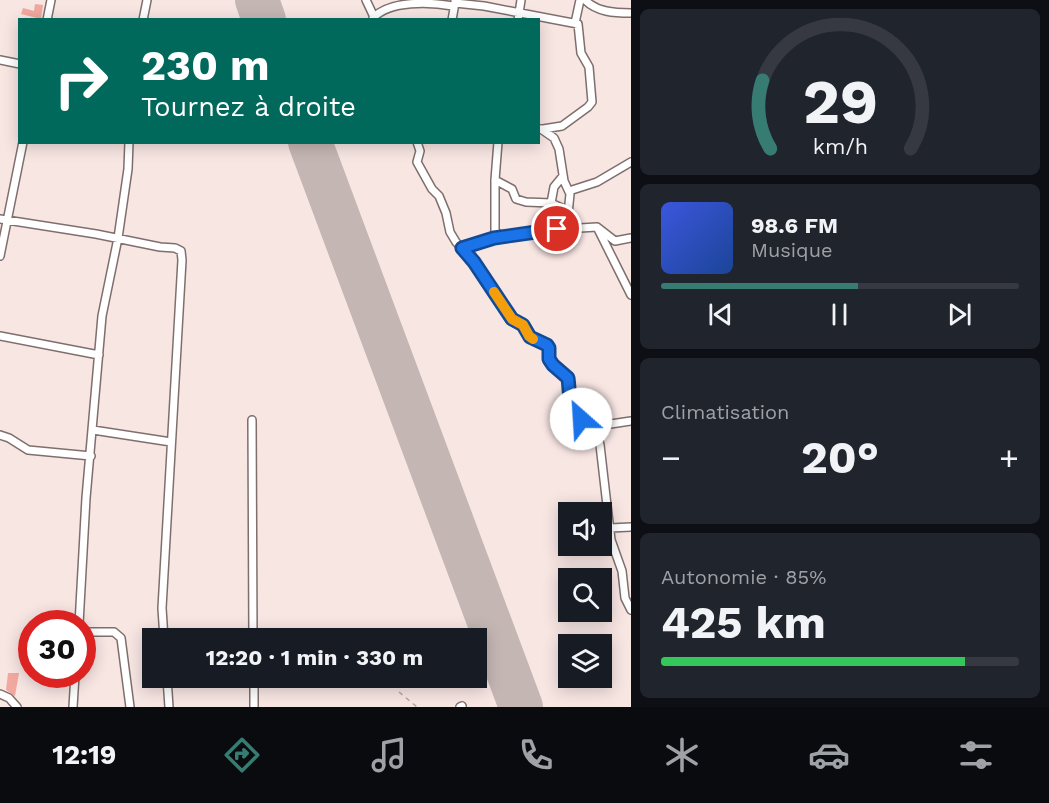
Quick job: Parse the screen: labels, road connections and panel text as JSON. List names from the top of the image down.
{
  "page": {
    "turn": ["230 m", "Tournez à droite"],
    "song": ["98.6 FM", "Musique"],
    "tile": [
      "Climatisation",
      ["Autonomie · 85%", "425 km"]
    ],
    "heat": ["−", "20°", "+"],
    "limit": "30",
    "trip": "12:20 · 1 min · 330 m",
    "tabs": "12:19",
    "gauge": ["29", "km/h"]
  }
}
